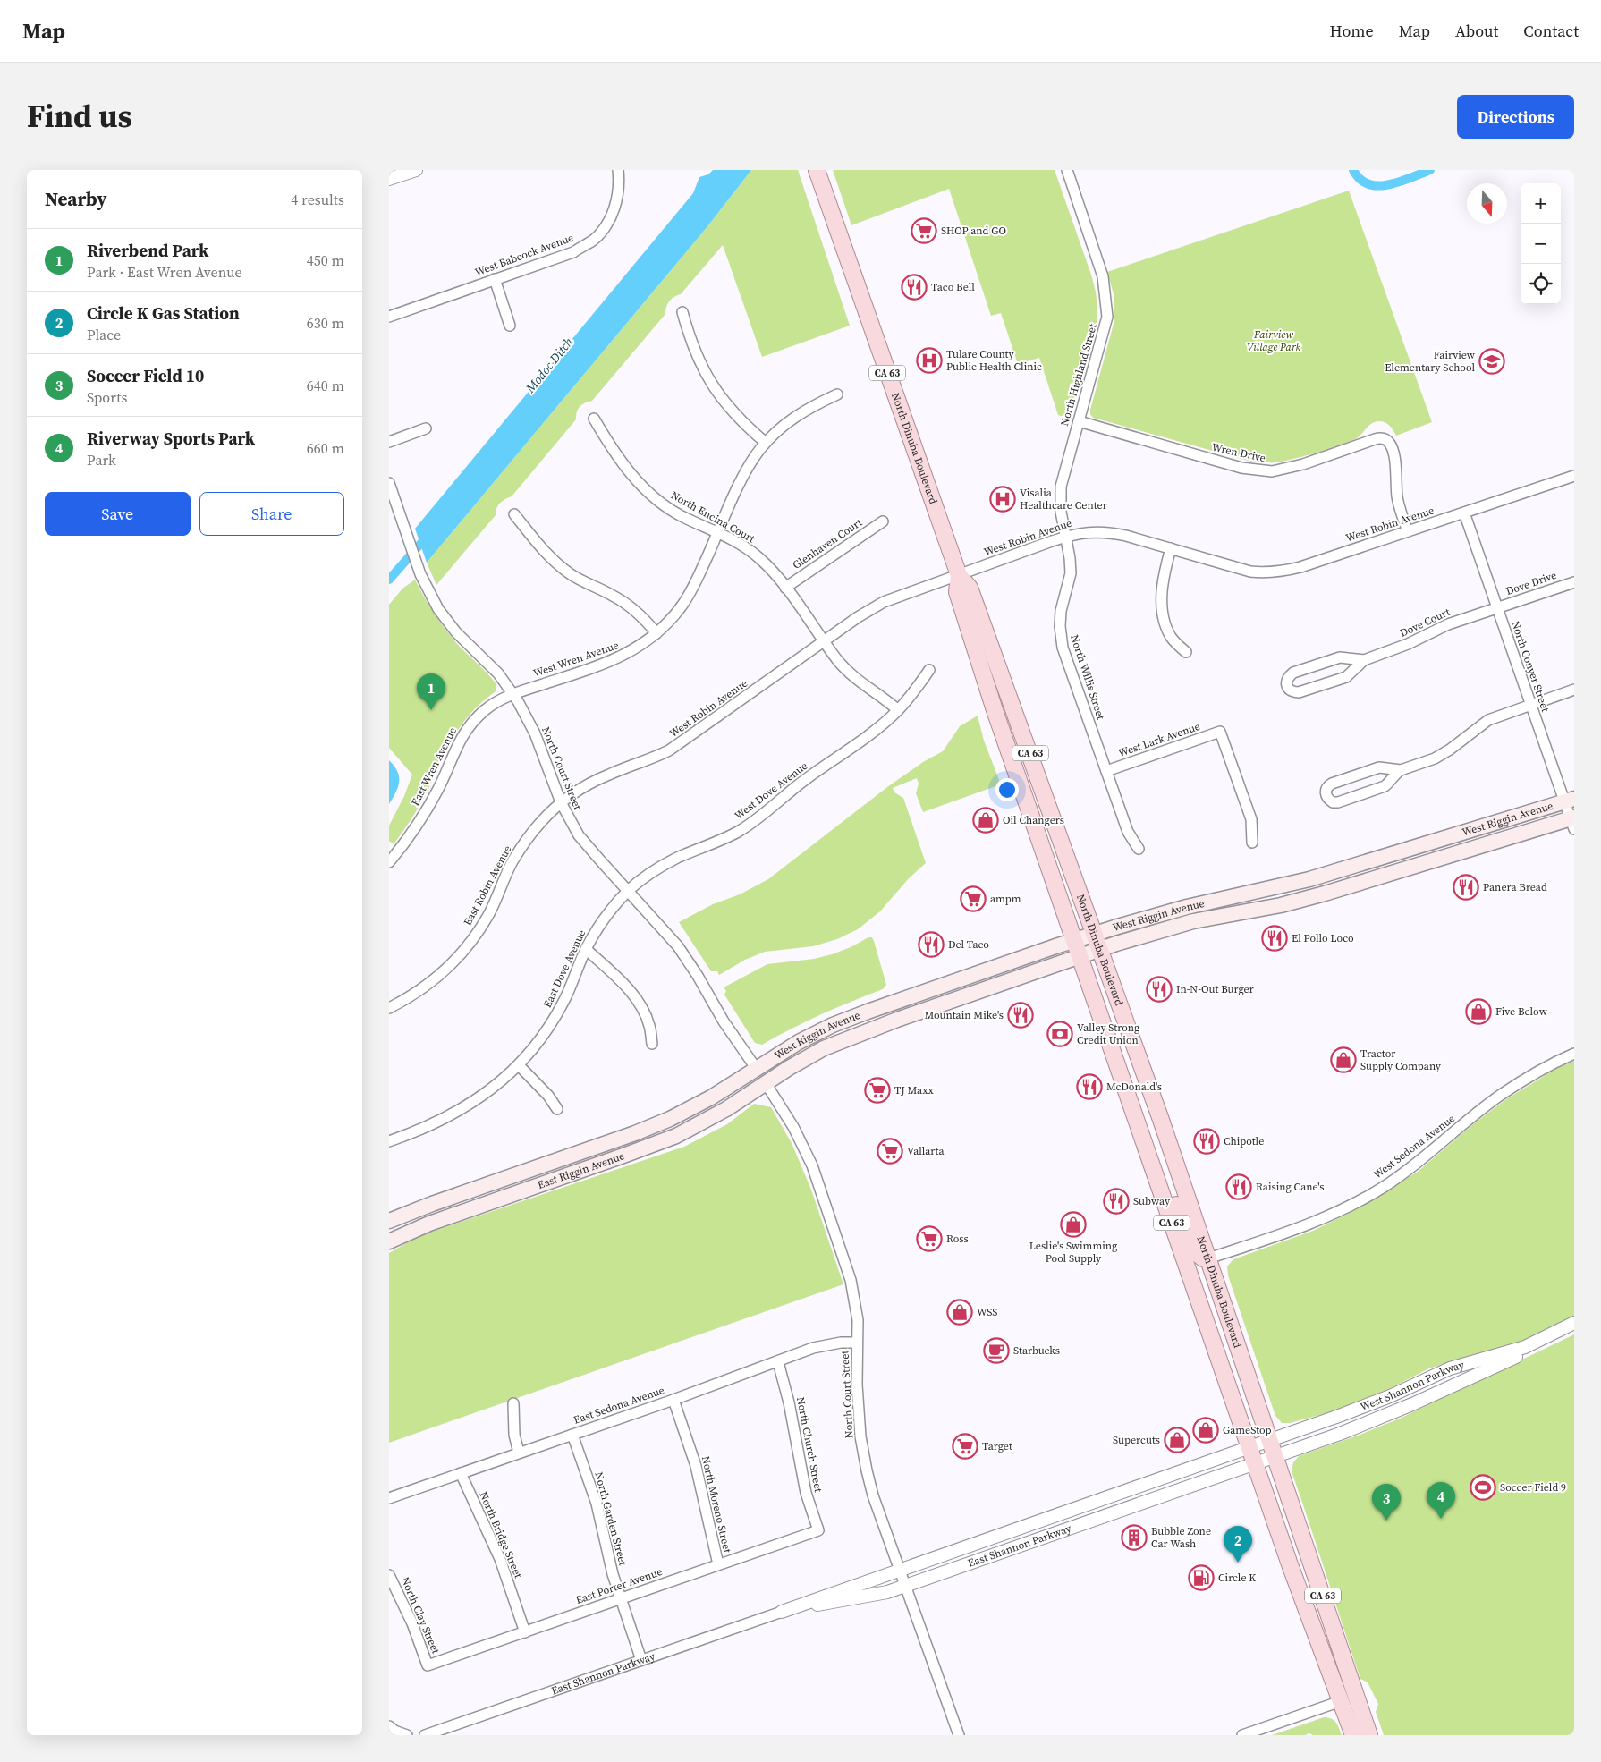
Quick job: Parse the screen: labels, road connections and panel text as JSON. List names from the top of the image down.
{
  "streets": {
    "main road": [
      "CA 63",
      "North Dinuba Boulevard",
      "West Riggin Avenue",
      "East Riggin Avenue"
    ],
    "street": [
      "West Babcock Avenue",
      "North Highland Street",
      "Wren Drive",
      "North Encina Court",
      "West Robin Avenue",
      "Glenhaven Court",
      "Dove Drive",
      "Dove Court",
      "West Wren Avenue",
      "North Conyer Street",
      "North Willis Street",
      "West Lark Avenue",
      "East Wren Avenue",
      "North Court Street",
      "West Dove Avenue",
      "East Robin Avenue",
      "East Dove Avenue",
      "West Sedona Avenue",
      "West Shannon Parkway",
      "East Sedona Avenue",
      "North Church Street",
      "North Moreno Street",
      "North Garden Street",
      "North Bridge Street",
      "East Shannon Parkway",
      "East Porter Avenue",
      "North Clay Street"
    ]
  },
  "crossings": [
    ["North Highland Street", "Wren Drive"],
    ["North Highland Street", "West Robin Avenue"],
    ["North Highland Street", "North Willis Street"],
    ["North Dinuba Boulevard", "West Robin Avenue"],
    ["North Dinuba Boulevard", "West Riggin Avenue"],
    ["North Dinuba Boulevard", "West Sedona Avenue"],
    ["North Dinuba Boulevard", "West Shannon Parkway"],
    ["North Dinuba Boulevard", "East Shannon Parkway"],
    ["Wren Drive", "West Robin Avenue"],
    ["North Encina Court", "West Robin Avenue"],
    ["North Encina Court", "Glenhaven Court"],
    ["North Encina Court", "West Wren Avenue"],
    ["North Encina Court", "West Dove Avenue"],
    ["West Robin Avenue", "North Conyer Street"],
    ["West Robin Avenue", "North Willis Street"],
    ["West Robin Avenue", "North Court Street"],
    ["West Robin Avenue", "East Robin Avenue"],
    ["Dove Drive", "Dove Court"],
    ["Dove Drive", "North Conyer Street"],
    ["Dove Court", "North Conyer Street"],
    ["West Wren Avenue", "East Wren Avenue"],
    ["West Wren Avenue", "North Court Street"],
    ["North Conyer Street", "West Riggin Avenue"],
    ["North Willis Street", "West Lark Avenue"],
    ["East Wren Avenue", "North Court Street"],
    ["North Court Street", "West Dove Avenue"],
    ["North Court Street", "West Riggin Avenue"],
    ["North Court Street", "East Robin Avenue"],
    ["North Court Street", "East Dove Avenue"],
    ["North Court Street", "East Riggin Avenue"],
    ["North Court Street", "East Sedona Avenue"],
    ["North Court Street", "East Shannon Parkway"],
    ["West Dove Avenue", "East Dove Avenue"],
    ["West Riggin Avenue", "East Riggin Avenue"],
    ["West Shannon Parkway", "East Shannon Parkway"],
    ["East Sedona Avenue", "North Church Street"],
    ["East Sedona Avenue", "North Moreno Street"],
    ["East Sedona Avenue", "North Garden Street"],
    ["East Sedona Avenue", "North Bridge Street"],
    ["North Church Street", "East Porter Avenue"],
    ["North Moreno Street", "East Porter Avenue"],
    ["North Garden Street", "East Shannon Parkway"],
    ["North Garden Street", "East Porter Avenue"],
    ["North Bridge Street", "East Porter Avenue"],
    ["East Porter Avenue", "North Clay Street"]
  ],
  "water": ["Modoc Ditch"],
  "parks": ["Fairview Village Park"],
  "places": {
    "supermarket": [
      "SHOP and GO",
      "ampm",
      "TJ Maxx",
      "Vallarta",
      "Ross",
      "Target"
    ],
    "restaurant": [
      "Taco Bell",
      "Panera Bread",
      "El Pollo Loco",
      "Del Taco",
      "In-N-Out Burger",
      "Mountain Mike's",
      "McDonald's",
      "Chipotle",
      "Raising Cane's",
      "Subway"
    ],
    "hospital": ["Tulare County Public Health Clinic", "Visalia Healthcare Center"],
    "school or university": ["Fairview Elementary School"],
    "shop": [
      "Oil Changers",
      "Five Below",
      "Tractor Supply Company",
      "Leslie's Swimming Pool Supply",
      "WSS",
      "GameStop",
      "Supercuts"
    ],
    "bank": ["Valley Strong Credit Union"],
    "cafe": ["Starbucks"],
    "sports": ["Soccer Field 9"],
    "building": ["Bubble Zone Car Wash"],
    "fuel station": ["Circle K"]
  },
  "north": "bottom",
  "page": {
    "header": "Map",
    "nav": [
      "Home",
      "Map",
      "About",
      "Contact"
    ],
    "title": "Find us",
    "buttons": [
      "Directions",
      ["Save", "Share"]
    ],
    "heading": ["Nearby", "4 results"],
    "map_buttons": ["+", "−"],
    "list": [
      {
        "mark": "1",
        "name": "Riverbend Park",
        "note": "Park · East Wren Avenue",
        "value": "450 m"
      },
      {
        "mark": "2",
        "name": "Circle K Gas Station",
        "note": "Place",
        "value": "630 m"
      },
      {
        "mark": "3",
        "name": "Soccer Field 10",
        "note": "Sports",
        "value": "640 m"
      },
      {
        "mark": "4",
        "name": "Riverway Sports Park",
        "note": "Park",
        "value": "660 m"
      }
    ],
    "pins": [
      "1",
      "4",
      "3",
      "2"
    ]
  }
}
